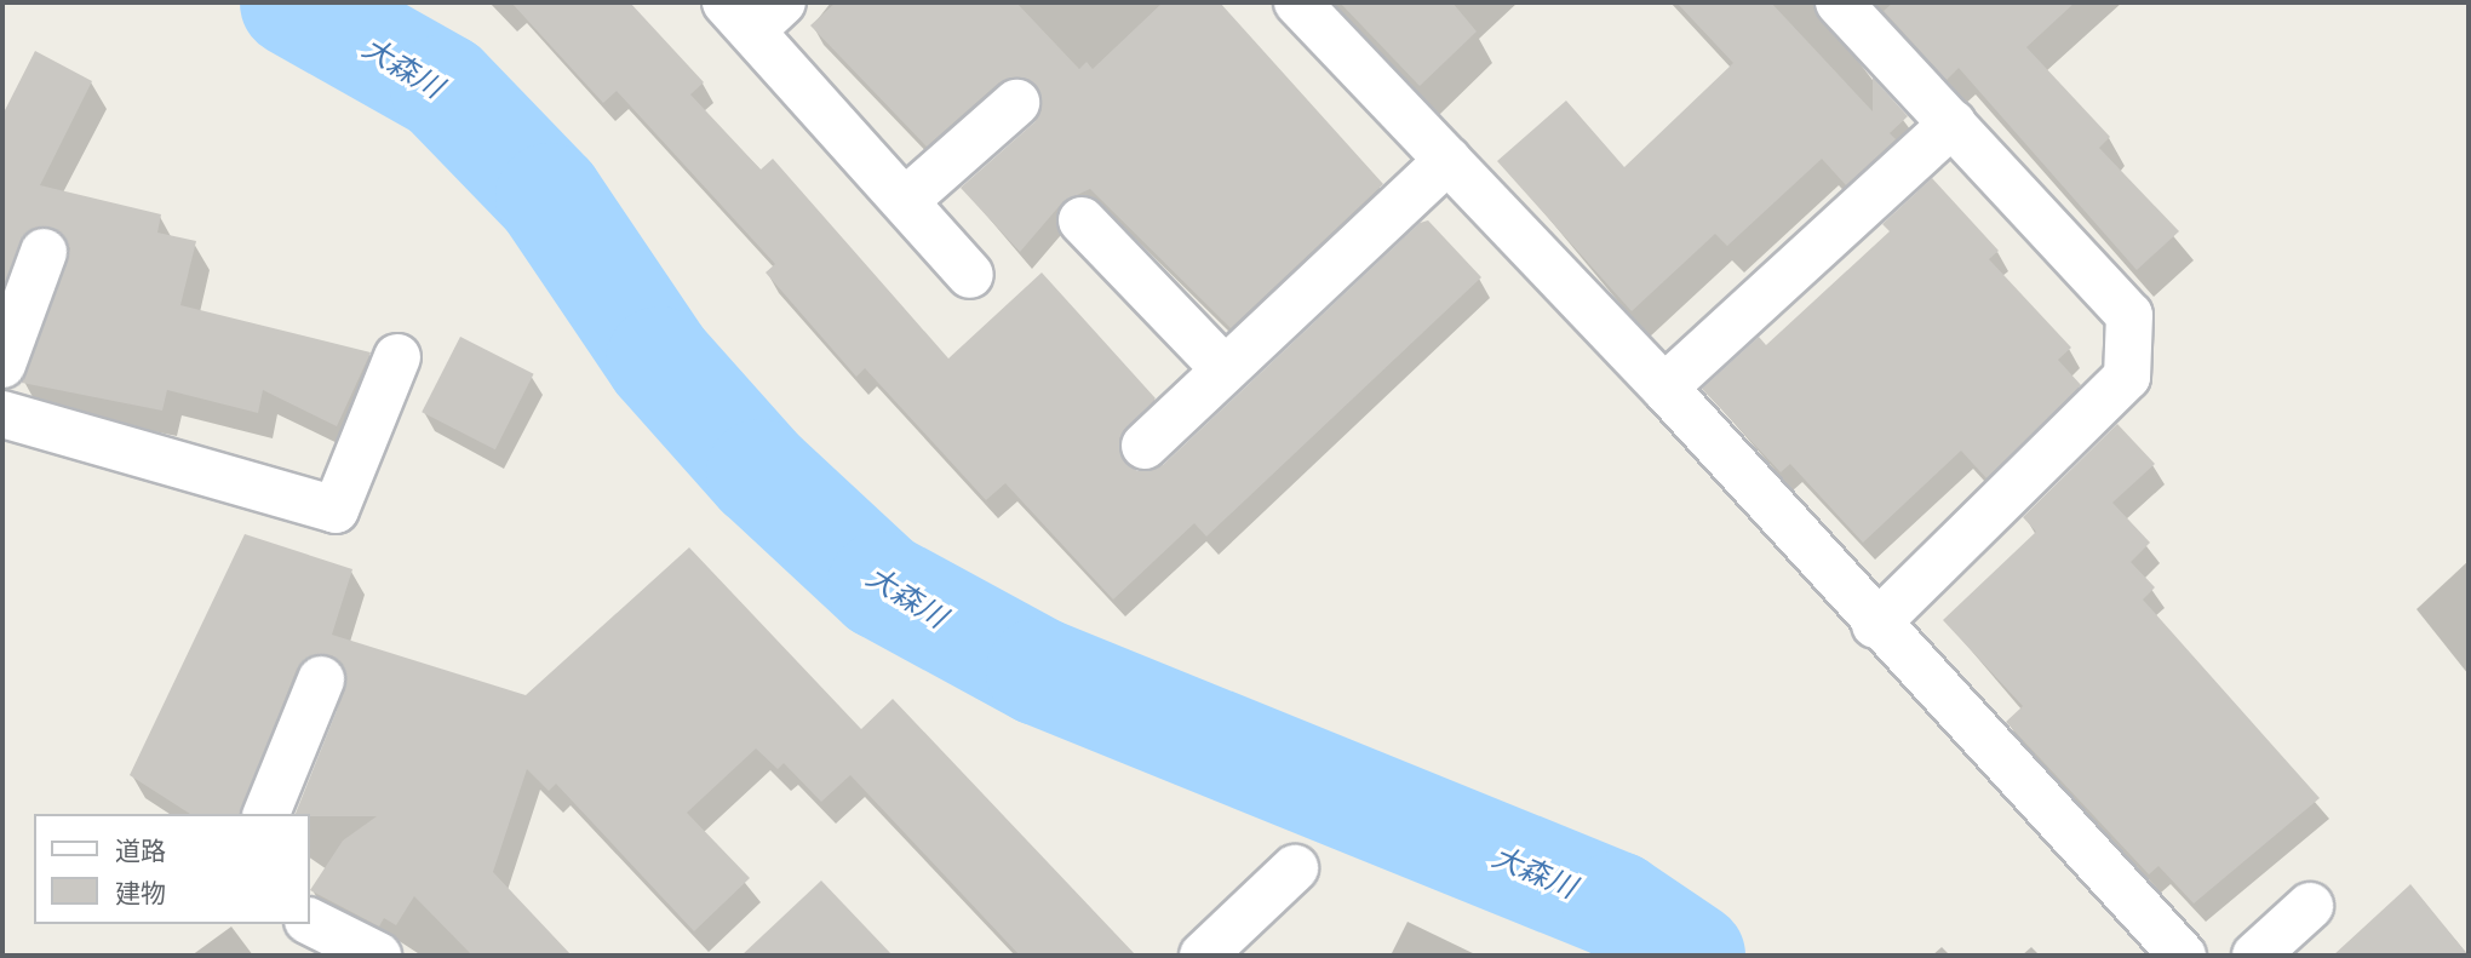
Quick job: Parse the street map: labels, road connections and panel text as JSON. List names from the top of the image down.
{
  "water": ["大森川"],
  "legend": ["道路", "建物"]
}
